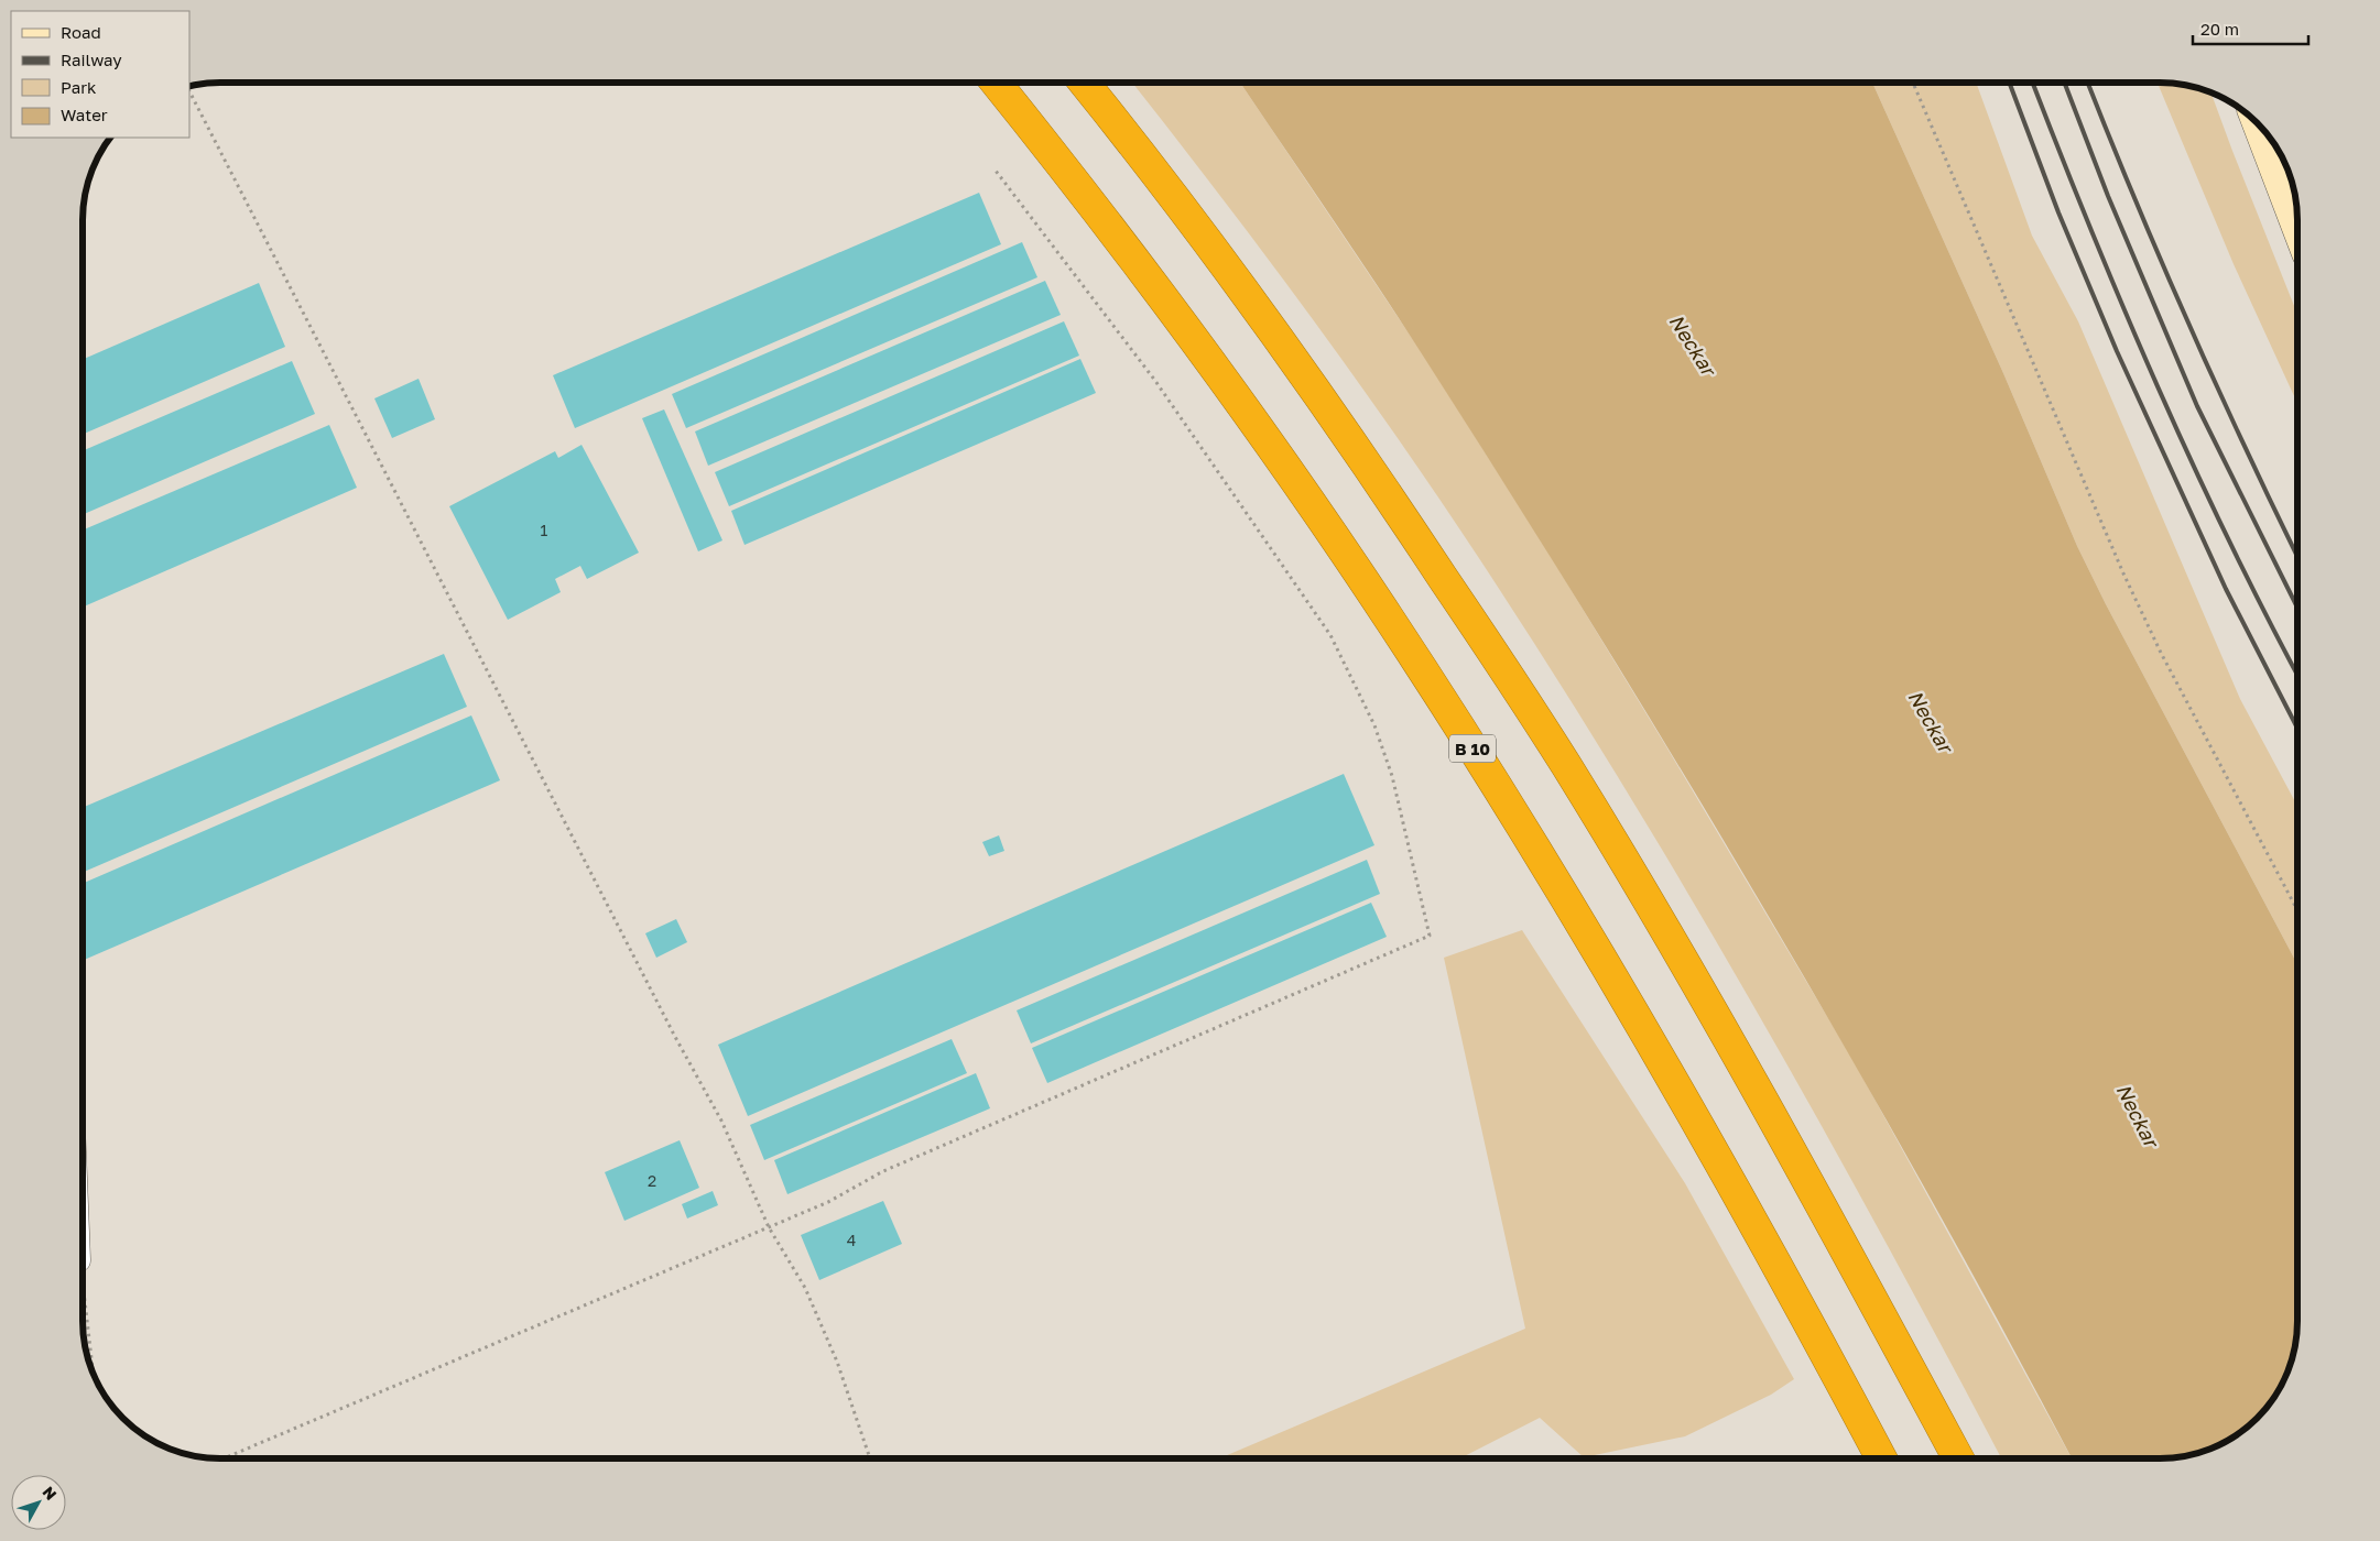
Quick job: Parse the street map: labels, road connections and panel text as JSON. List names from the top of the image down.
{
  "streets": {
    "highway": ["B 10"]
  },
  "water": ["Neckar"],
  "house_numbers": ["1", "2", "4"],
  "legend": [
    "Road",
    "Railway",
    "Park",
    "Water"
  ],
  "scale_bar": "20 m",
  "north": "top right"
}
